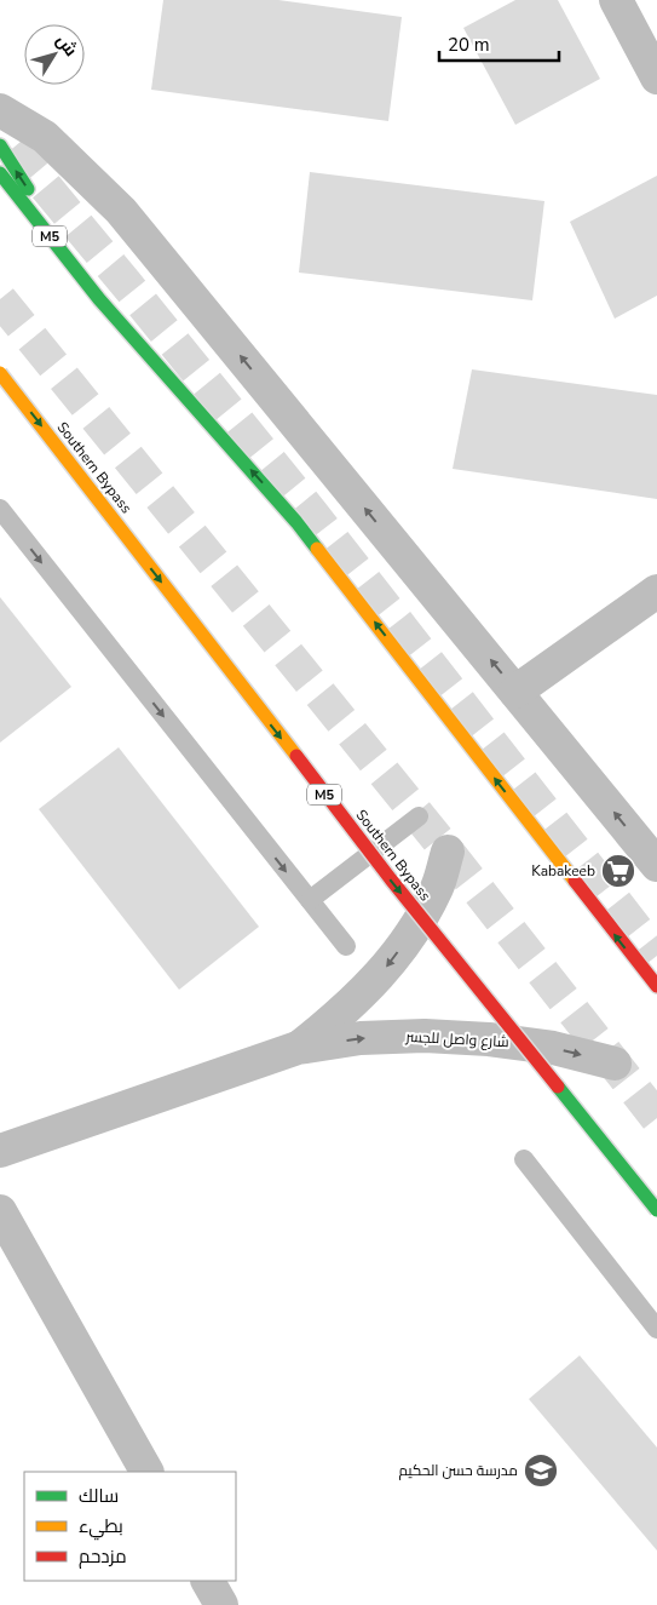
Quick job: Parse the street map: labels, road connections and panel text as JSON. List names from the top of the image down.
{
  "streets": {
    "highway": ["M5", "Southern Bypass"],
    "street": ["شارع واصل للجسر"]
  },
  "one_way": ["Southern Bypass"],
  "places": {
    "supermarket": ["Kabakeeb"],
    "school or university": ["مدرسة حسن الحكيم"]
  },
  "legend": ["سالك", "بطيء", "مزدحم"],
  "scale_bar": "20 m",
  "north": "top right"
}
